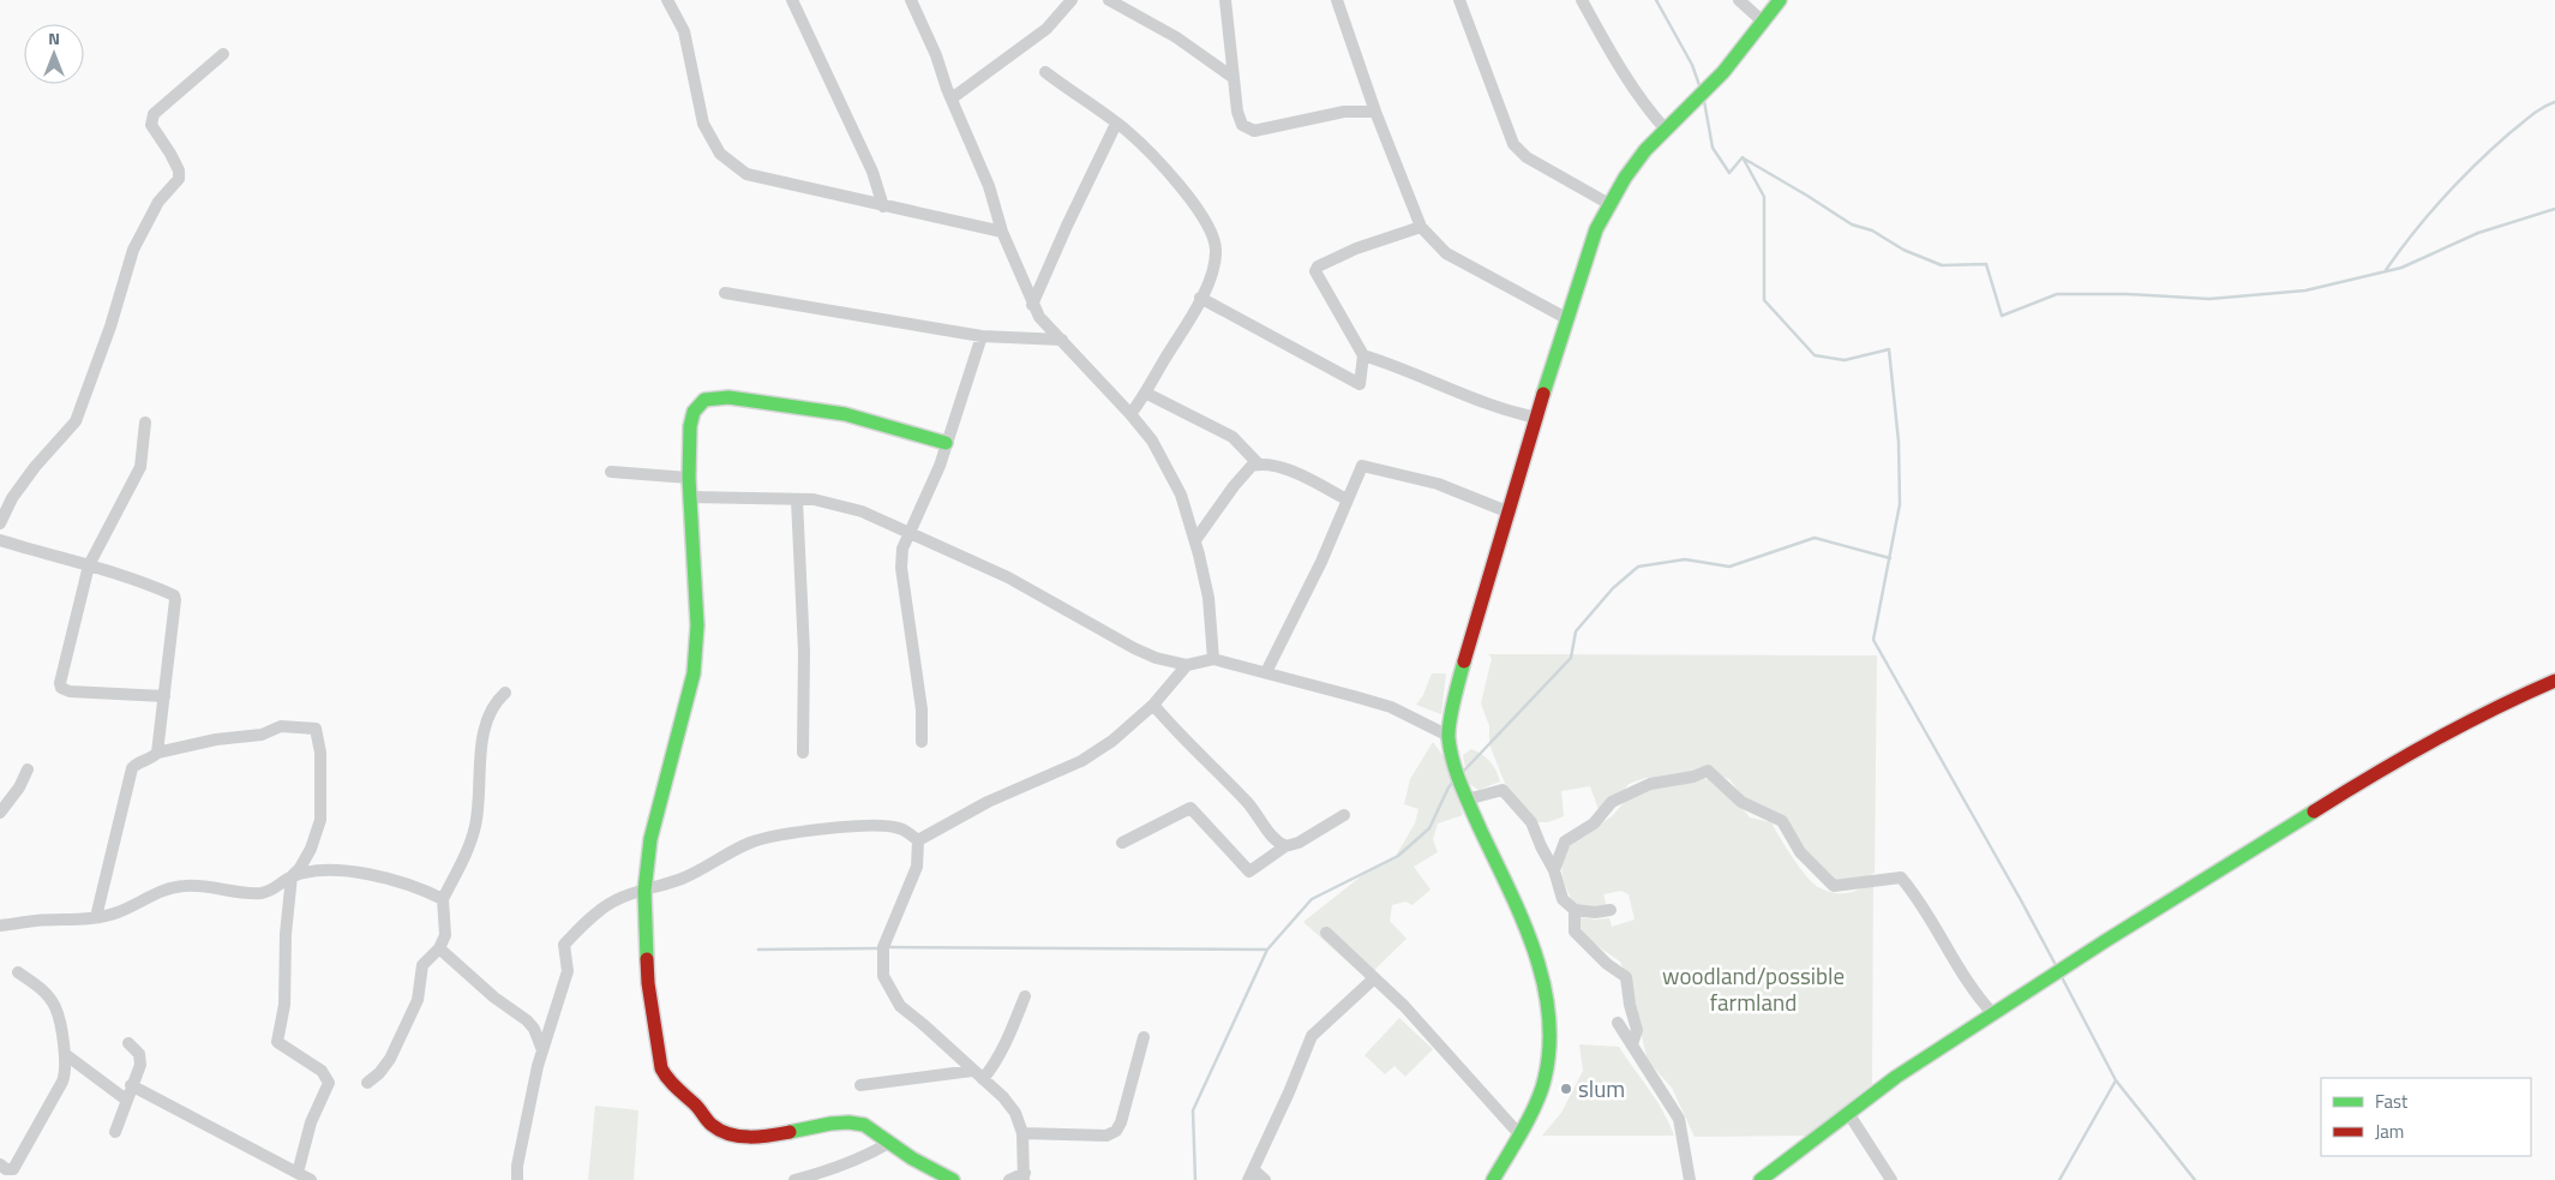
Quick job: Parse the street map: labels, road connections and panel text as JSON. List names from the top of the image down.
{
  "parks": ["woodland/possible farmland"],
  "places": ["slum"],
  "legend": ["Fast", "Jam"],
  "north": "top"
}
